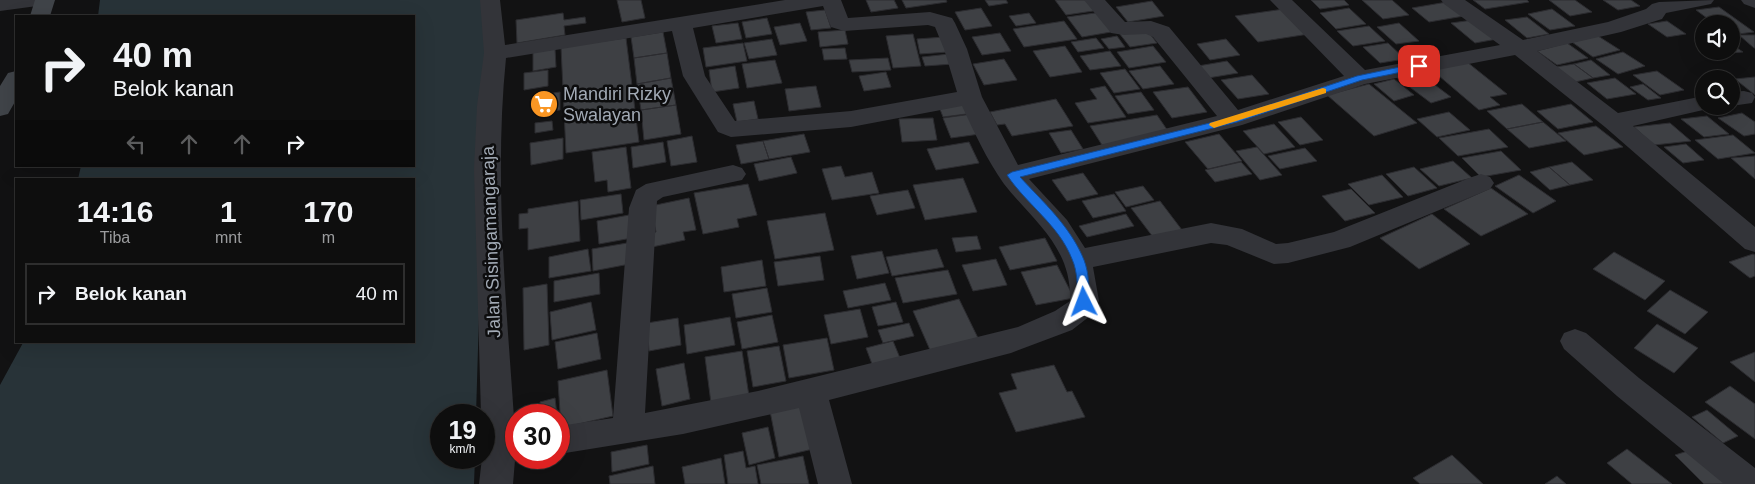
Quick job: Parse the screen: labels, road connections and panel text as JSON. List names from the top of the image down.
{
  "streets": {
    "street": ["Jalan Sisingamangaraja"]
  },
  "places": {
    "supermarket": ["Mandiri Rizky Swalayan"]
  },
  "page": {
    "turn": ["40 m", "Belok kanan"],
    "eta": [
      "14:16",
      "Tiba",
      "1",
      "mnt",
      "170",
      "m"
    ],
    "list": [
      {
        "name": "Belok kanan",
        "value": "40 m"
      }
    ],
    "speed": "19 km/h",
    "limit": "30"
  }
}
